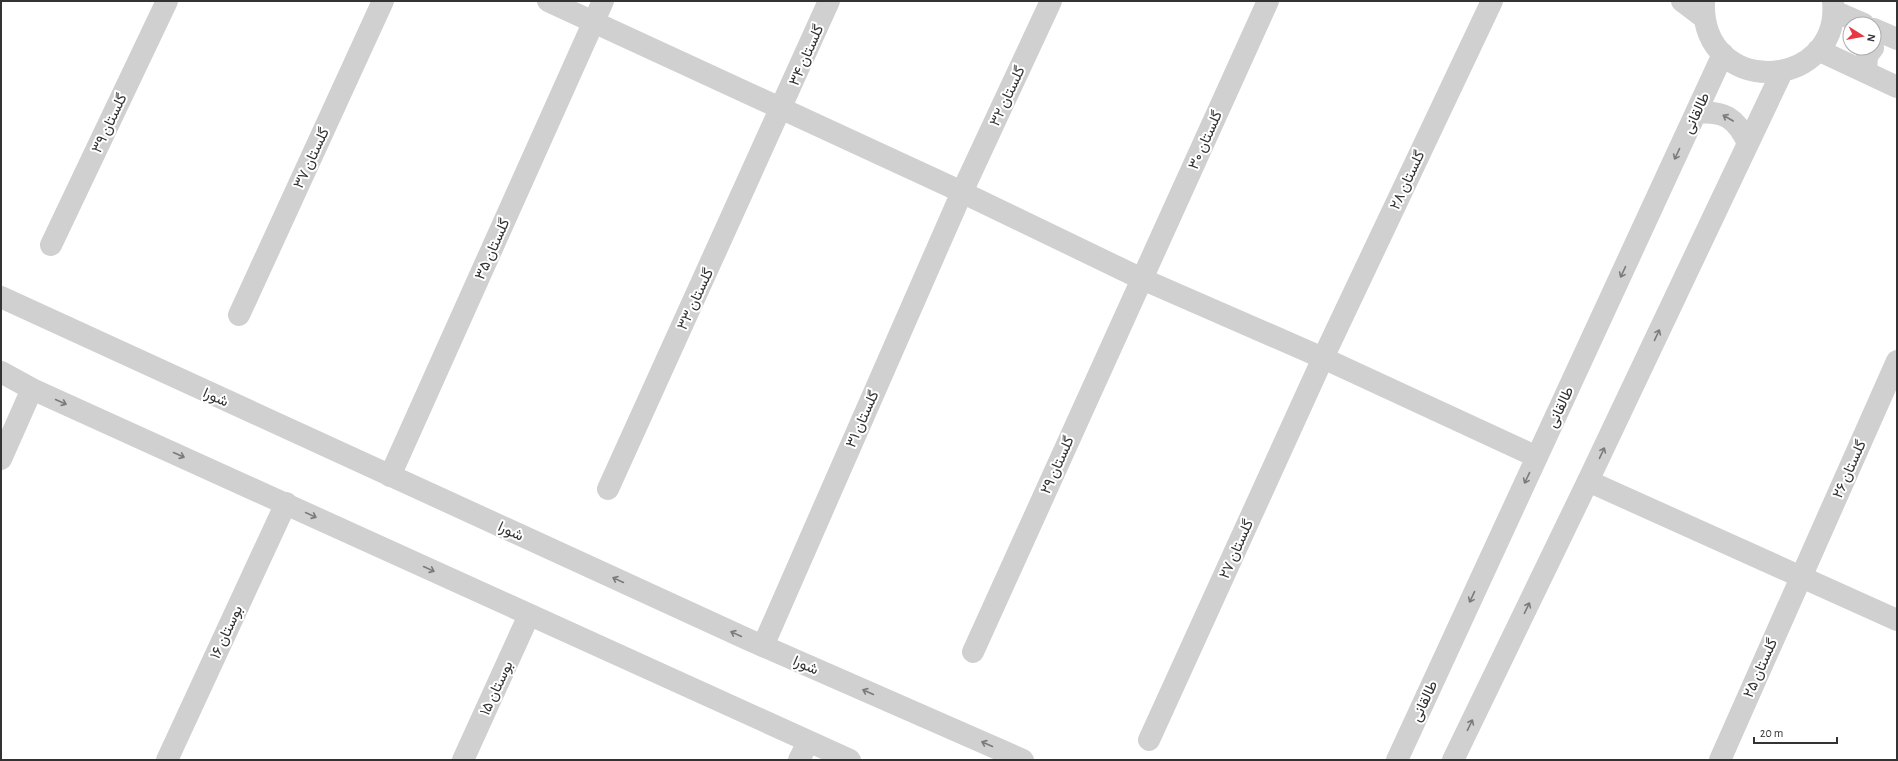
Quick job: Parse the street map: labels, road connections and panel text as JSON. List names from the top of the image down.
{
  "streets": {
    "street": [
      "گلستان ۳۴",
      "گلستان ۳۲",
      "طالقانی",
      "گلستان ۳۹",
      "گلستان ۳۰",
      "گلستان ۳۷",
      "گلستان ۲۸",
      "گلستان ۳۵",
      "گلستان ۳۳",
      "شورا",
      "گلستان ۳۱",
      "گلستان ۲۹",
      "گلستان ۲۶",
      "گلستان ۲۷",
      "بوستان ۱۶",
      "گلستان ۲۵",
      "بوستان ۱۵"
    ]
  },
  "crossings": [
    ["گلستان ۳۴", "گلستان ۳۳"],
    ["گلستان ۳۲", "گلستان ۳۱"],
    ["گلستان ۳۰", "گلستان ۲۹"],
    ["گلستان ۲۸", "گلستان ۲۷"],
    ["گلستان ۳۵", "شورا"],
    ["شورا", "گلستان ۳۱"],
    ["گلستان ۲۶", "گلستان ۲۵"]
  ],
  "scale_bar": "20 m",
  "north": "right"
}
